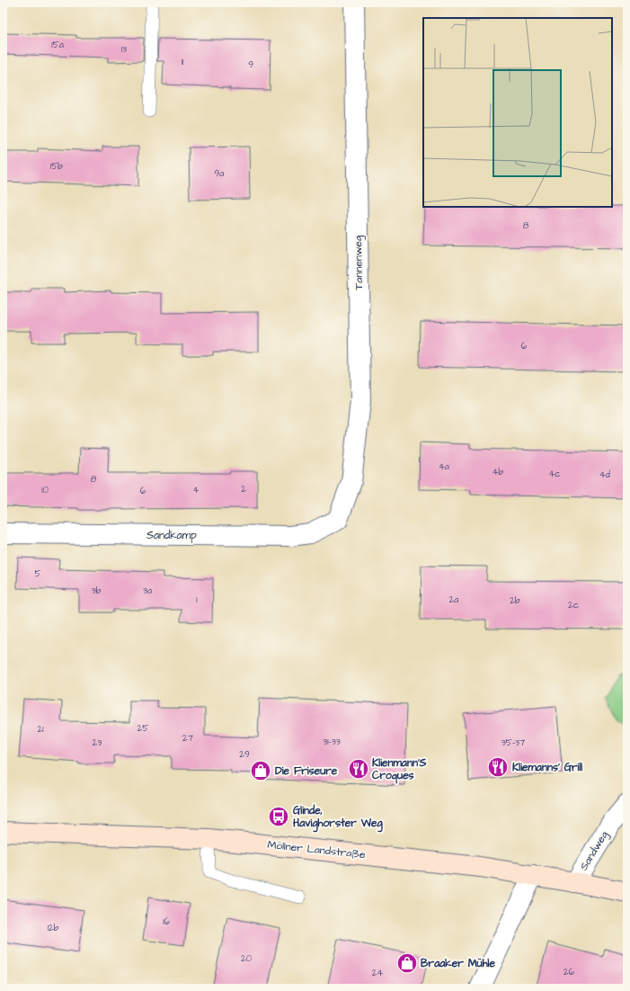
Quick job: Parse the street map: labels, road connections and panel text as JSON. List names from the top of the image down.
{
  "streets": {
    "main road": ["Möllner Landstraße"],
    "street": ["Tannenweg", "Sandkamp", "Sandweg"]
  },
  "crossings": [
    ["Tannenweg", "Sandkamp"],
    ["Möllner Landstraße", "Sandweg"]
  ],
  "places": {
    "restaurant": ["Kliemanns' Grill", "Klienmann'S Croques"],
    "shop": ["Die Friseure", "Braaker Mühle"],
    "bus stop": ["Glinde, Havighorster Weg"]
  },
  "house_numbers": [
    "15a",
    "13",
    "11",
    "9",
    "15b",
    "9a",
    "8",
    "6",
    "4a",
    "4b",
    "4c",
    "4d",
    "8",
    "2",
    "10",
    "4",
    "6",
    "5",
    "3b",
    "3a",
    "1",
    "2a",
    "2b",
    "2c",
    "25",
    "21",
    "27",
    "31-33",
    "23",
    "35-37",
    "29",
    "16",
    "12b",
    "20",
    "26",
    "24"
  ]
}
